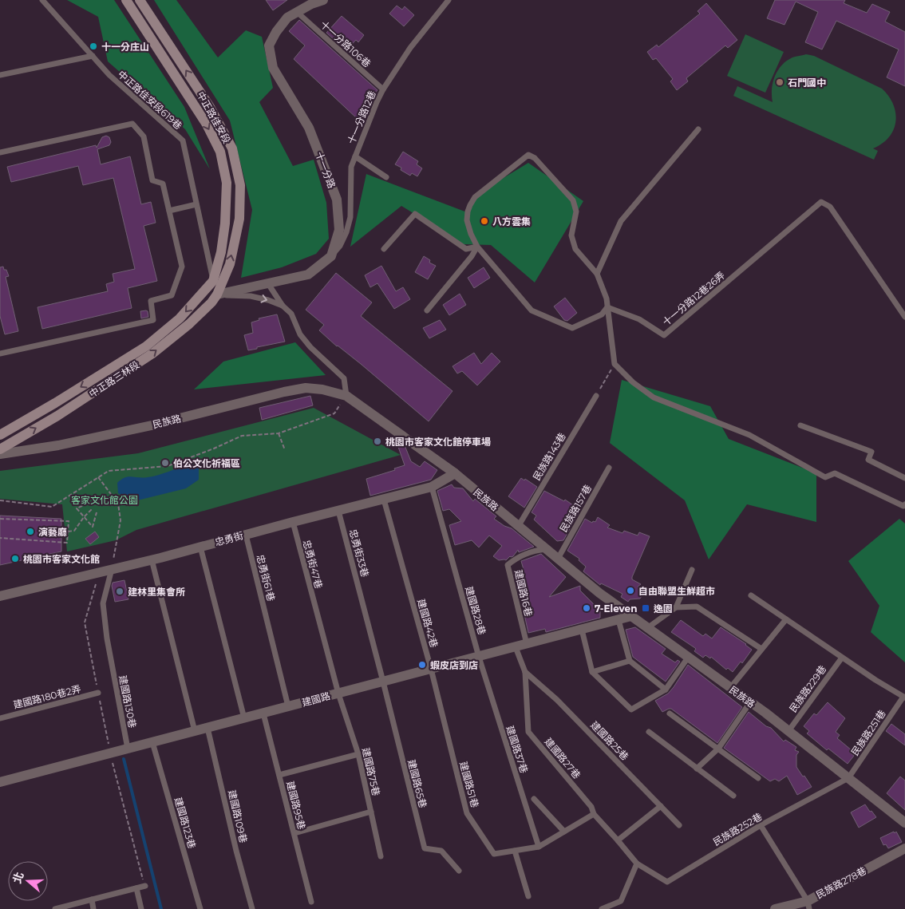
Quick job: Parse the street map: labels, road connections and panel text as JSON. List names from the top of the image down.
{
  "streets": {
    "main road": ["中正路佳安段", "中正路三林段"],
    "street": [
      "十一分路",
      "民族路",
      "忠勇街",
      "建國路",
      "民族路278巷"
    ],
    "lane": [
      "十一分路106巷",
      "中正路佳安段619巷",
      "十一分路12巷",
      "十一分路12巷26弄",
      "民族路143巷",
      "民族路157巷",
      "忠勇街33巷",
      "忠勇街47巷",
      "忠勇街61巷",
      "建國路16巷",
      "建國路28巷",
      "建國路42巷",
      "民族路229巷",
      "建國路180巷2弄",
      "建國路130巷",
      "民族路251巷",
      "建國路25巷",
      "建國路37巷",
      "建國路27巷",
      "建國路75巷",
      "建國路65巷",
      "建國路51巷",
      "建國路95巷",
      "建國路109巷",
      "建國路123巷",
      "民族路252巷"
    ]
  },
  "crossings": [
    ["十一分路106巷", "十一分路12巷"],
    ["十一分路106巷", "十一分路"],
    ["中正路佳安段619巷", "中正路佳安段"],
    ["中正路佳安段619巷", "中正路三林段"],
    ["中正路佳安段", "中正路三林段"],
    ["十一分路12巷", "十一分路"],
    ["民族路", "民族路143巷"],
    ["民族路", "民族路157巷"],
    ["民族路", "忠勇街"],
    ["民族路", "建國路16巷"],
    ["民族路", "民族路229巷"],
    ["民族路", "建國路"],
    ["民族路", "民族路251巷"],
    ["民族路", "民族路252巷"],
    ["忠勇街", "忠勇街33巷"],
    ["忠勇街", "忠勇街47巷"],
    ["忠勇街", "忠勇街61巷"],
    ["忠勇街", "建國路28巷"],
    ["忠勇街", "建國路42巷"],
    ["忠勇街", "建國路130巷"],
    ["忠勇街33巷", "建國路"],
    ["忠勇街33巷", "建國路65巷"],
    ["忠勇街47巷", "建國路"],
    ["忠勇街47巷", "建國路75巷"],
    ["忠勇街61巷", "建國路"],
    ["建國路16巷", "建國路"],
    ["建國路28巷", "建國路"],
    ["建國路28巷", "建國路37巷"],
    ["建國路42巷", "建國路"],
    ["建國路42巷", "建國路51巷"],
    ["建國路", "建國路130巷"],
    ["建國路", "建國路37巷"],
    ["建國路", "建國路27巷"],
    ["建國路", "建國路75巷"],
    ["建國路", "建國路65巷"],
    ["建國路", "建國路51巷"],
    ["建國路", "建國路95巷"],
    ["建國路", "建國路109巷"],
    ["建國路", "建國路123巷"],
    ["民族路251巷", "民族路252巷"],
    ["建國路25巷", "建國路27巷"],
    ["建國路37巷", "建國路51巷"],
    ["建國路27巷", "民族路252巷"]
  ],
  "parks": ["客家文化館公園"],
  "places": {
    "other": [
      "十一分庄山",
      "石門國中",
      "八方雲集",
      "桃園市客家文化館停車場",
      "伯公文化祈福區",
      "演藝廳",
      "桃園市客家文化館",
      "自由聯盟生鮮超市",
      "建林里集會所",
      "7-Eleven",
      "蝦皮店到店"
    ],
    "transit": ["逸園"]
  },
  "north": "left"
}
